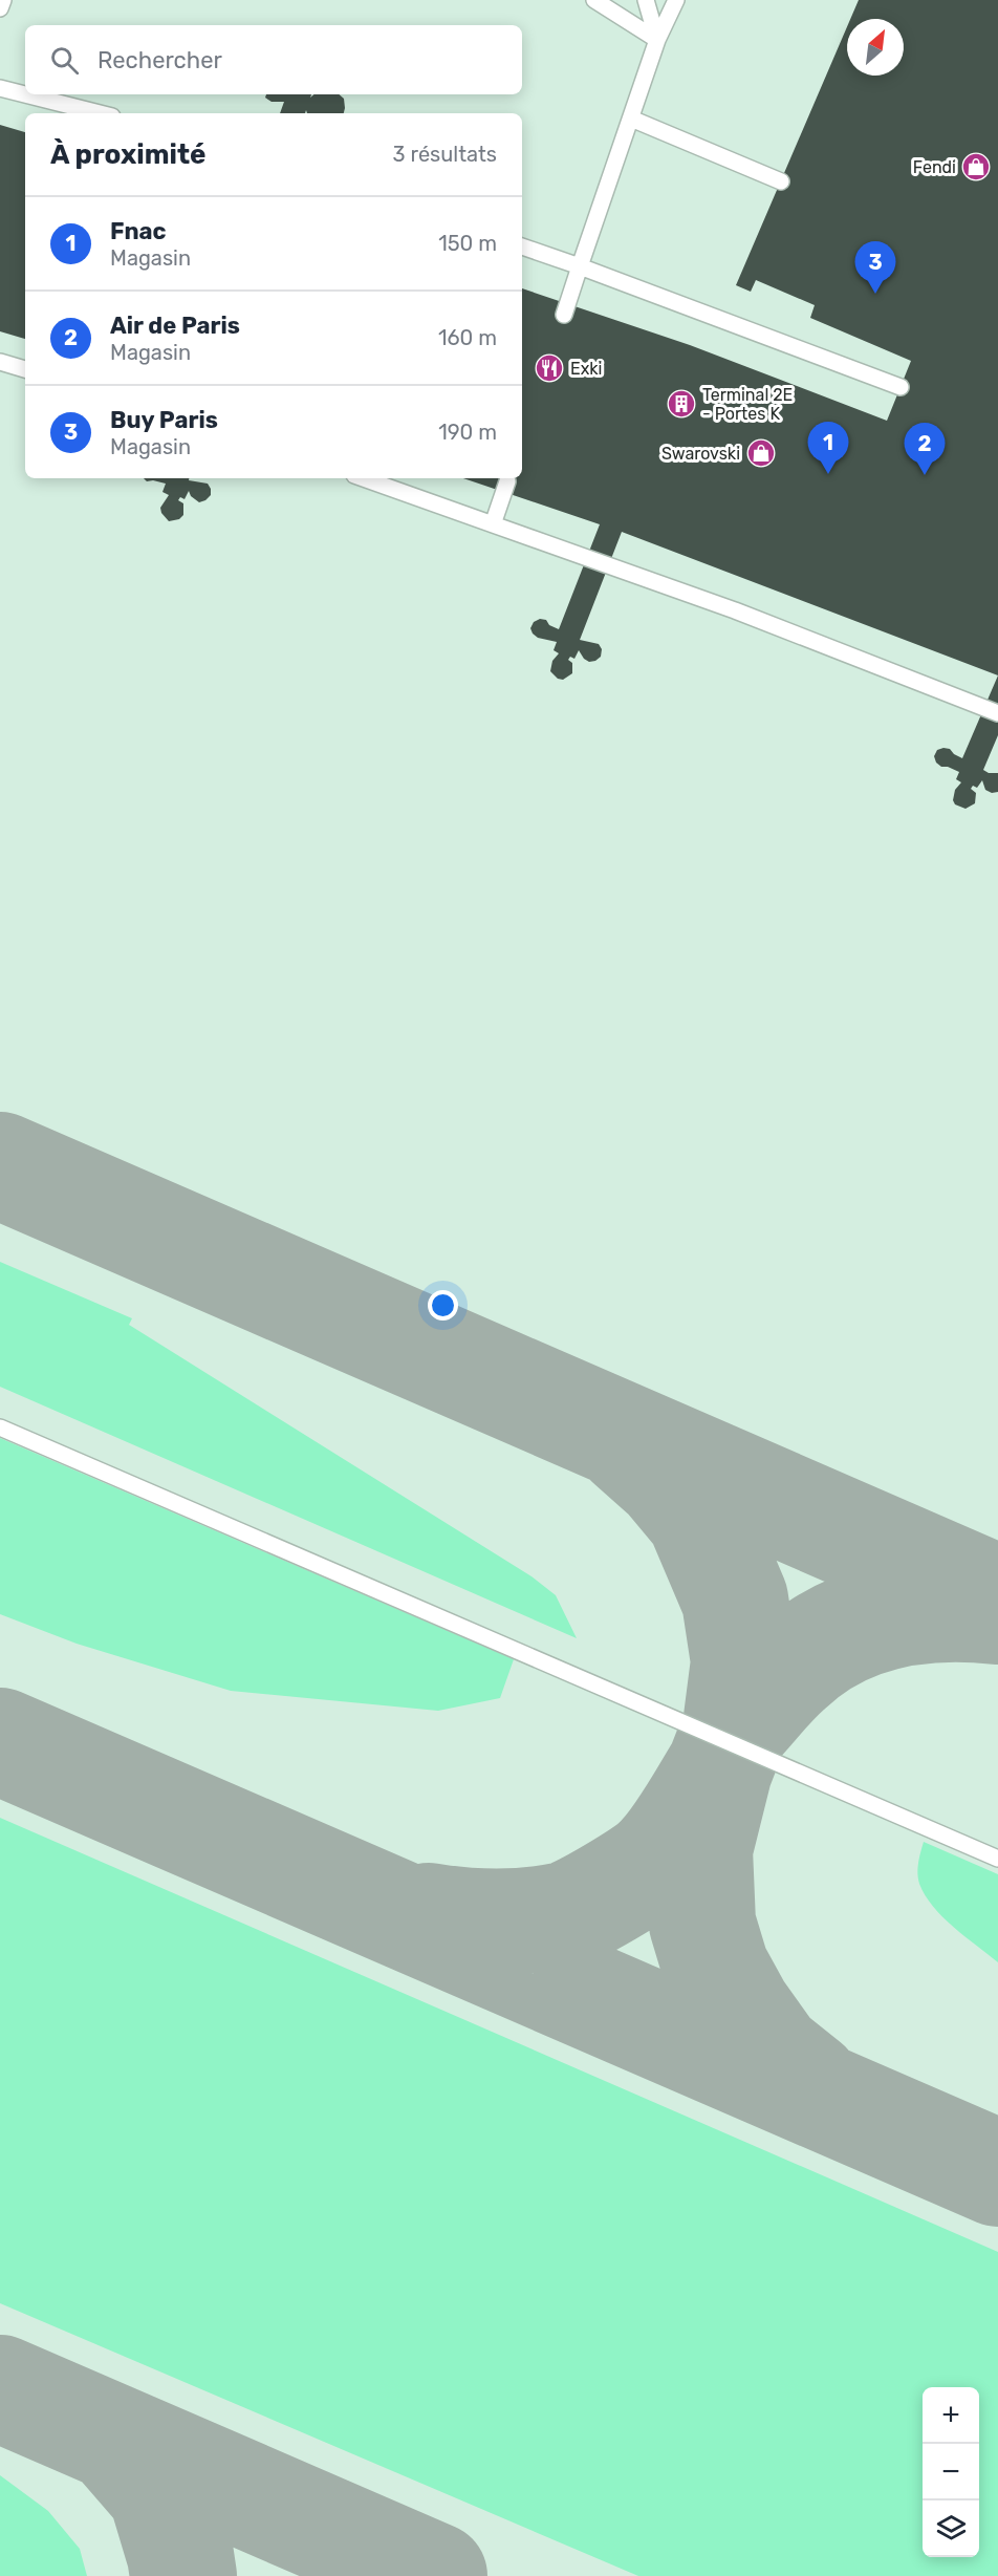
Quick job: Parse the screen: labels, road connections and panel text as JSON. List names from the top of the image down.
{
  "places": {
    "shop": ["Fendi", "Swarovski"],
    "restaurant": ["Exki"],
    "building": ["Terminal 2E - Portes K"]
  },
  "north": "top right",
  "page": {
    "search": "Rechercher",
    "heading": ["À proximité", "3 résultats"],
    "list": [
      {
        "mark": "1",
        "name": "Fnac",
        "note": "Magasin",
        "value": "150 m"
      },
      {
        "mark": "2",
        "name": "Air de Paris",
        "note": "Magasin",
        "value": "160 m"
      },
      {
        "mark": "3",
        "name": "Buy Paris",
        "note": "Magasin",
        "value": "190 m"
      }
    ],
    "pins": ["3", "1", "2"],
    "map_buttons": ["+", "−"]
  }
}
